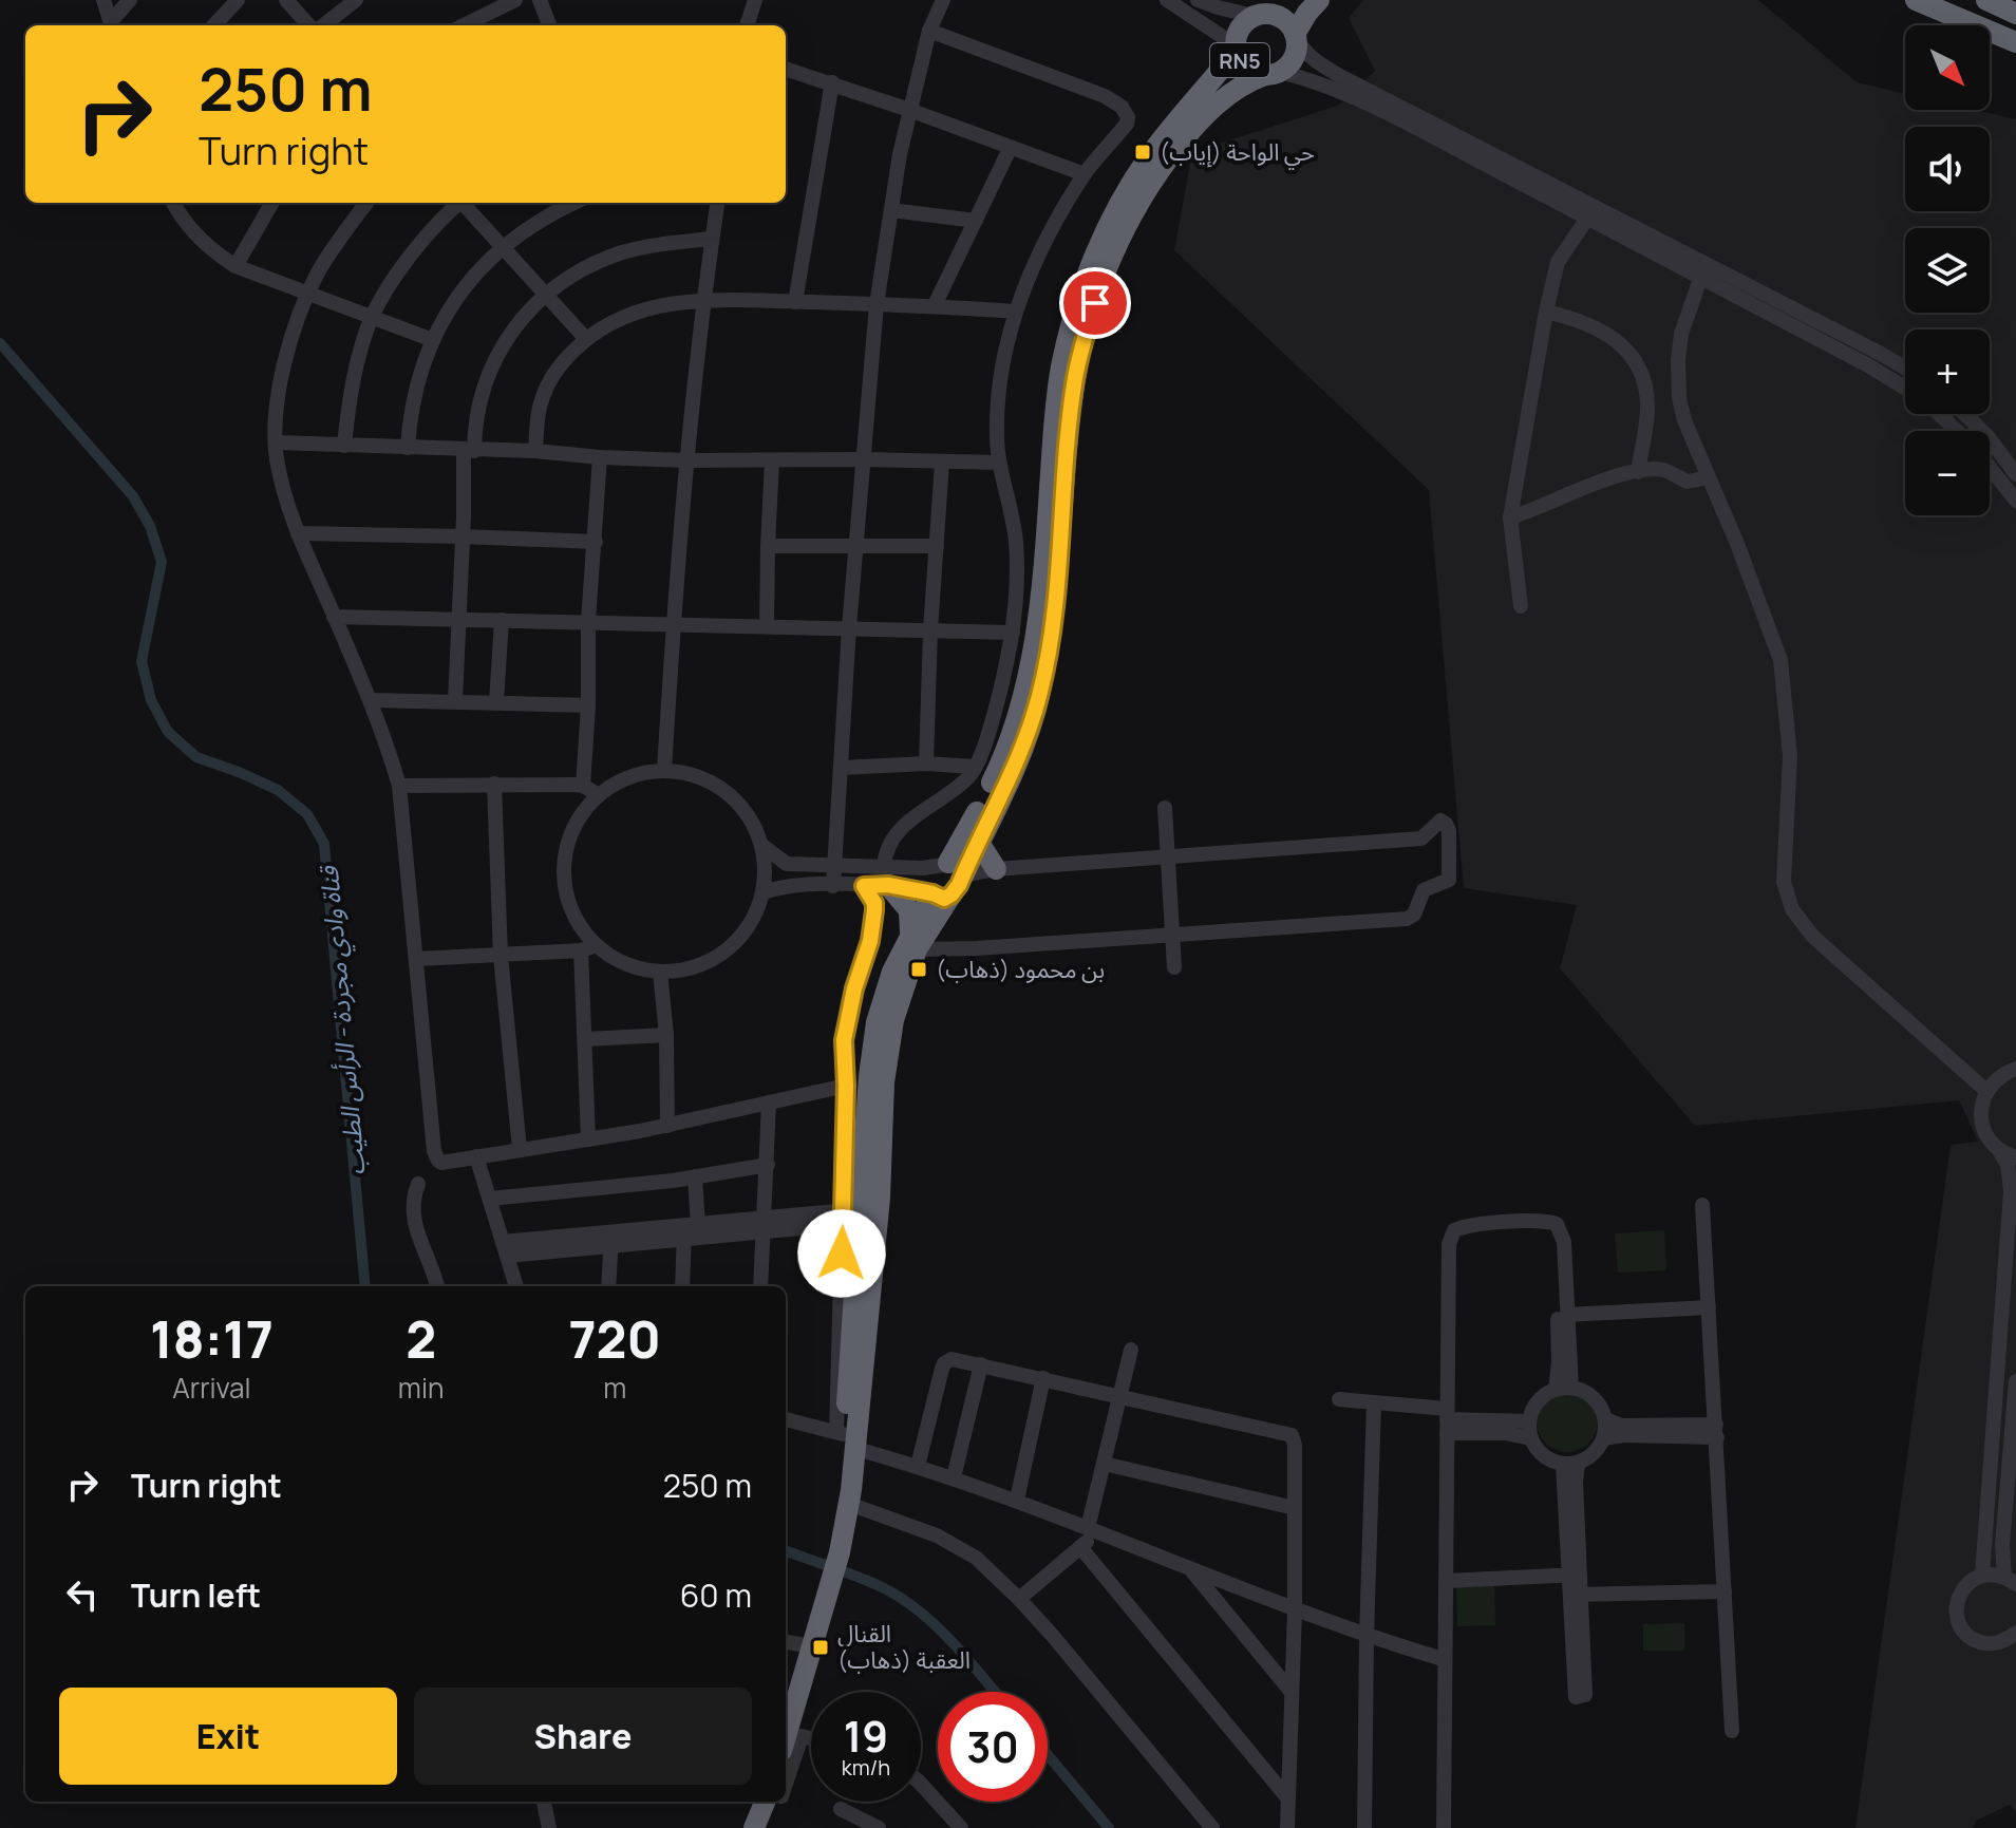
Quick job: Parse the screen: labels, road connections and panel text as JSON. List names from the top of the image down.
{
  "streets": {
    "highway": ["RN5"]
  },
  "water": ["قناة وادي مجردة - الرأس الطيب"],
  "places": {
    "transit": ["حي الواحة (إياب)", "بن محمود (ذهاب)", "القنال العقبة (ذهاب)"]
  },
  "north": "bottom right",
  "page": {
    "map_buttons": ["+", "−"],
    "turn": ["250 m", "Turn right"],
    "eta": [
      "18:17",
      "Arrival",
      "2",
      "min",
      "720",
      "m"
    ],
    "list": [
      {
        "name": "Turn right",
        "value": "250 m"
      },
      {
        "name": "Turn left",
        "value": "60 m"
      }
    ],
    "buttons": ["Exit", "Share"],
    "speed": "19 km/h",
    "limit": "30"
  }
}
